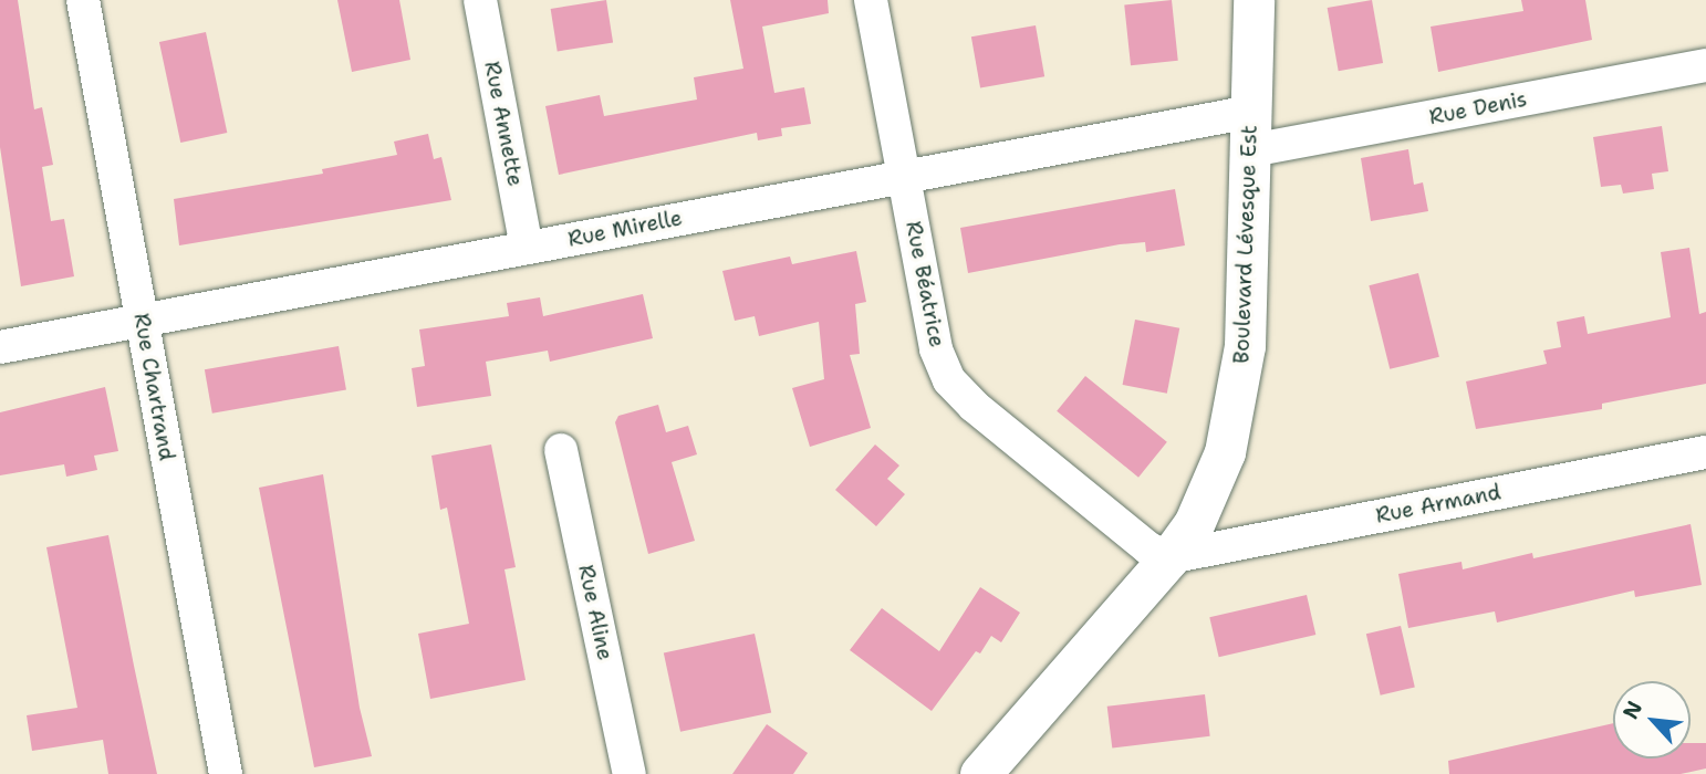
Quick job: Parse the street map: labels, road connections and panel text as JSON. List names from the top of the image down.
{
  "streets": {
    "street": [
      "Rue Denis",
      "Rue Annette",
      "Rue Mirelle",
      "Boulevard Lévesque Est",
      "Rue Béatrice",
      "Rue Chartrand",
      "Rue Armand",
      "Rue Aline"
    ]
  },
  "crossings": [
    ["Rue Denis", "Rue Mirelle"],
    ["Rue Denis", "Boulevard Lévesque Est"],
    ["Rue Annette", "Rue Mirelle"],
    ["Rue Mirelle", "Boulevard Lévesque Est"],
    ["Rue Mirelle", "Rue Béatrice"],
    ["Rue Mirelle", "Rue Chartrand"],
    ["Boulevard Lévesque Est", "Rue Béatrice"],
    ["Boulevard Lévesque Est", "Rue Armand"],
    ["Rue Béatrice", "Rue Armand"]
  ],
  "north": "top left"
}
